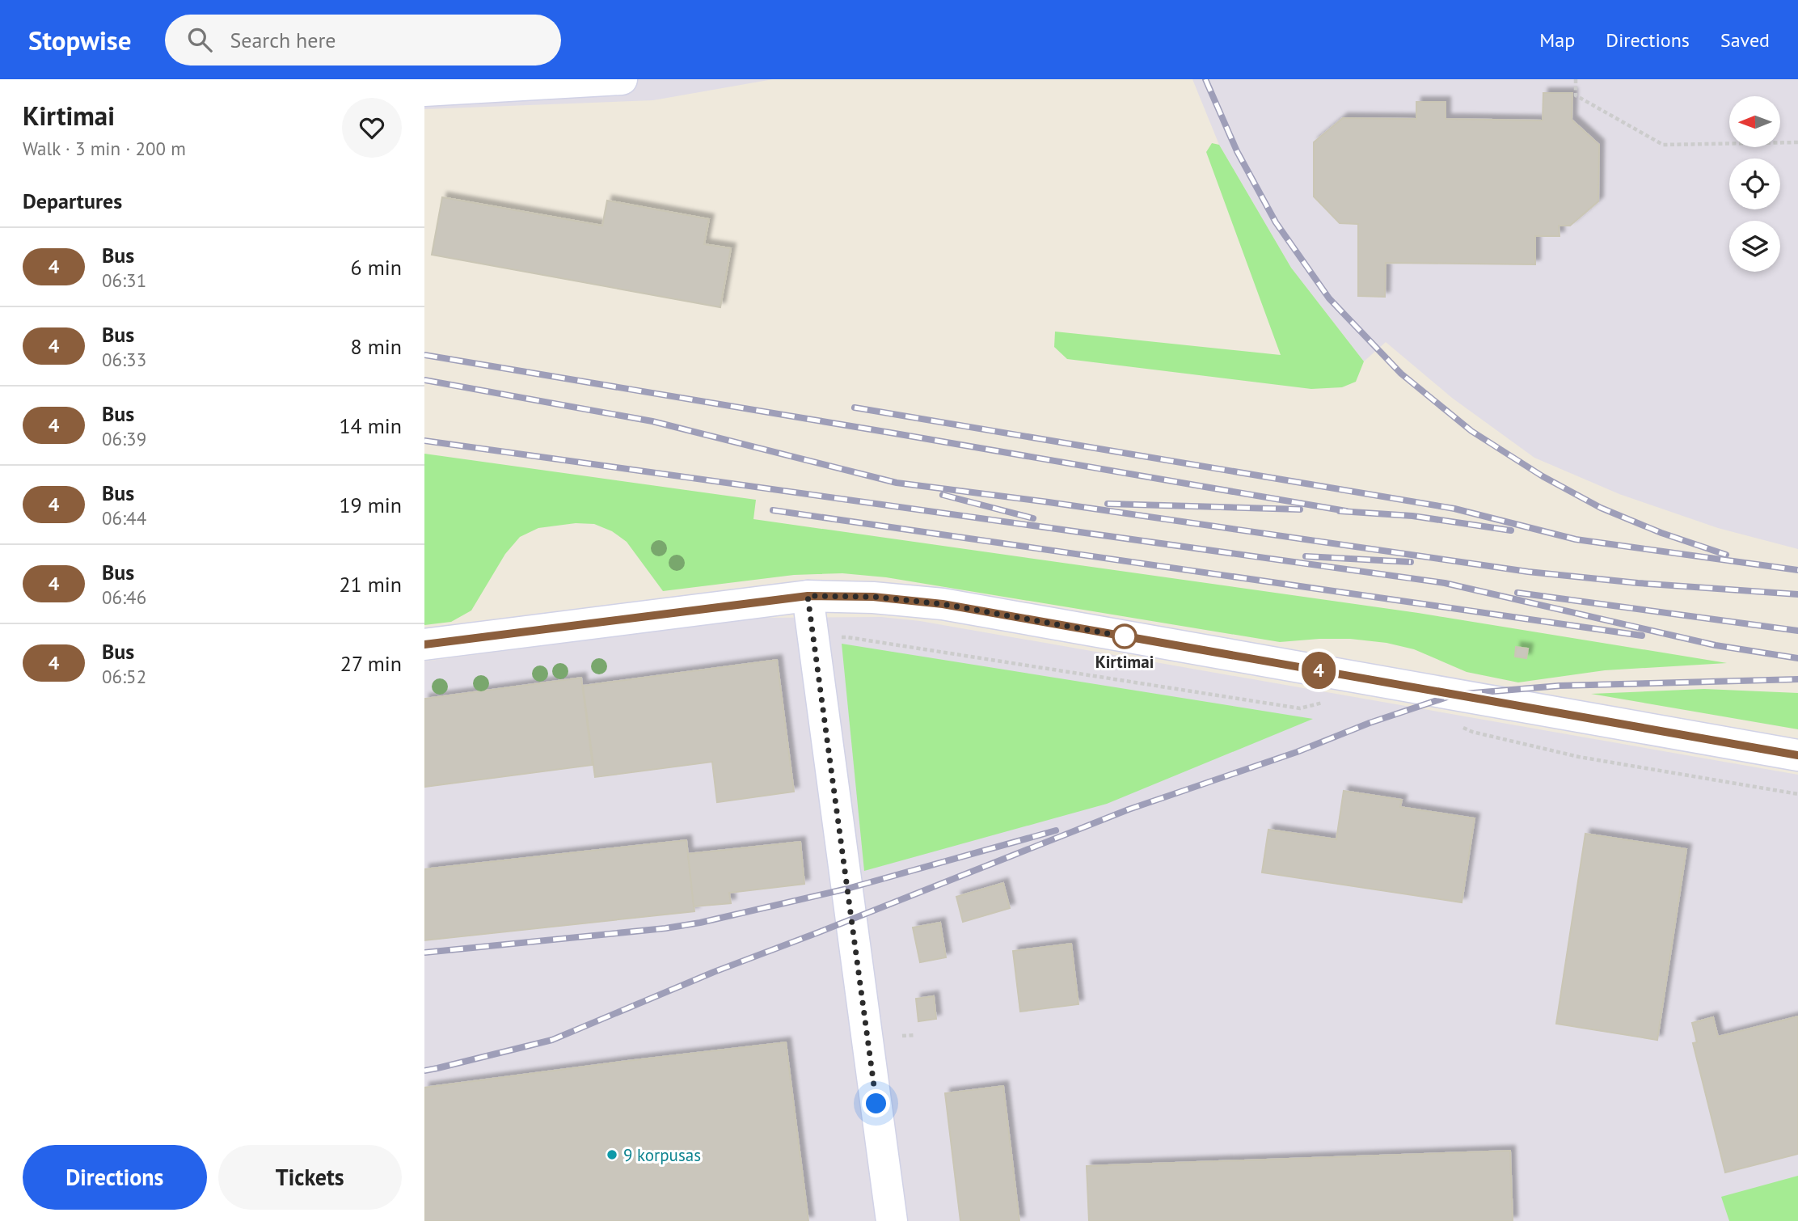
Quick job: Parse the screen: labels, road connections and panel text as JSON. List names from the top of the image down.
{
  "places": ["Kirtimai", "9 korpusas"],
  "lines": ["bus line 4"],
  "north": "left",
  "page": {
    "header": "Stopwise",
    "search": "Search here",
    "nav": ["Map", "Directions", "Saved"],
    "heading": [
      ["Kirtimai", "Walk · 3 min · 200 m"],
      "Departures"
    ],
    "on_map": "4",
    "list": [
      {
        "mark": "4",
        "name": "Bus",
        "note": "06:31",
        "value": "6 min"
      },
      {
        "mark": "4",
        "name": "Bus",
        "note": "06:33",
        "value": "8 min"
      },
      {
        "mark": "4",
        "name": "Bus",
        "note": "06:39",
        "value": "14 min"
      },
      {
        "mark": "4",
        "name": "Bus",
        "note": "06:44",
        "value": "19 min"
      },
      {
        "mark": "4",
        "name": "Bus",
        "note": "06:46",
        "value": "21 min"
      },
      {
        "mark": "4",
        "name": "Bus",
        "note": "06:52",
        "value": "27 min"
      }
    ],
    "buttons": ["Directions", "Tickets"]
  }
}
